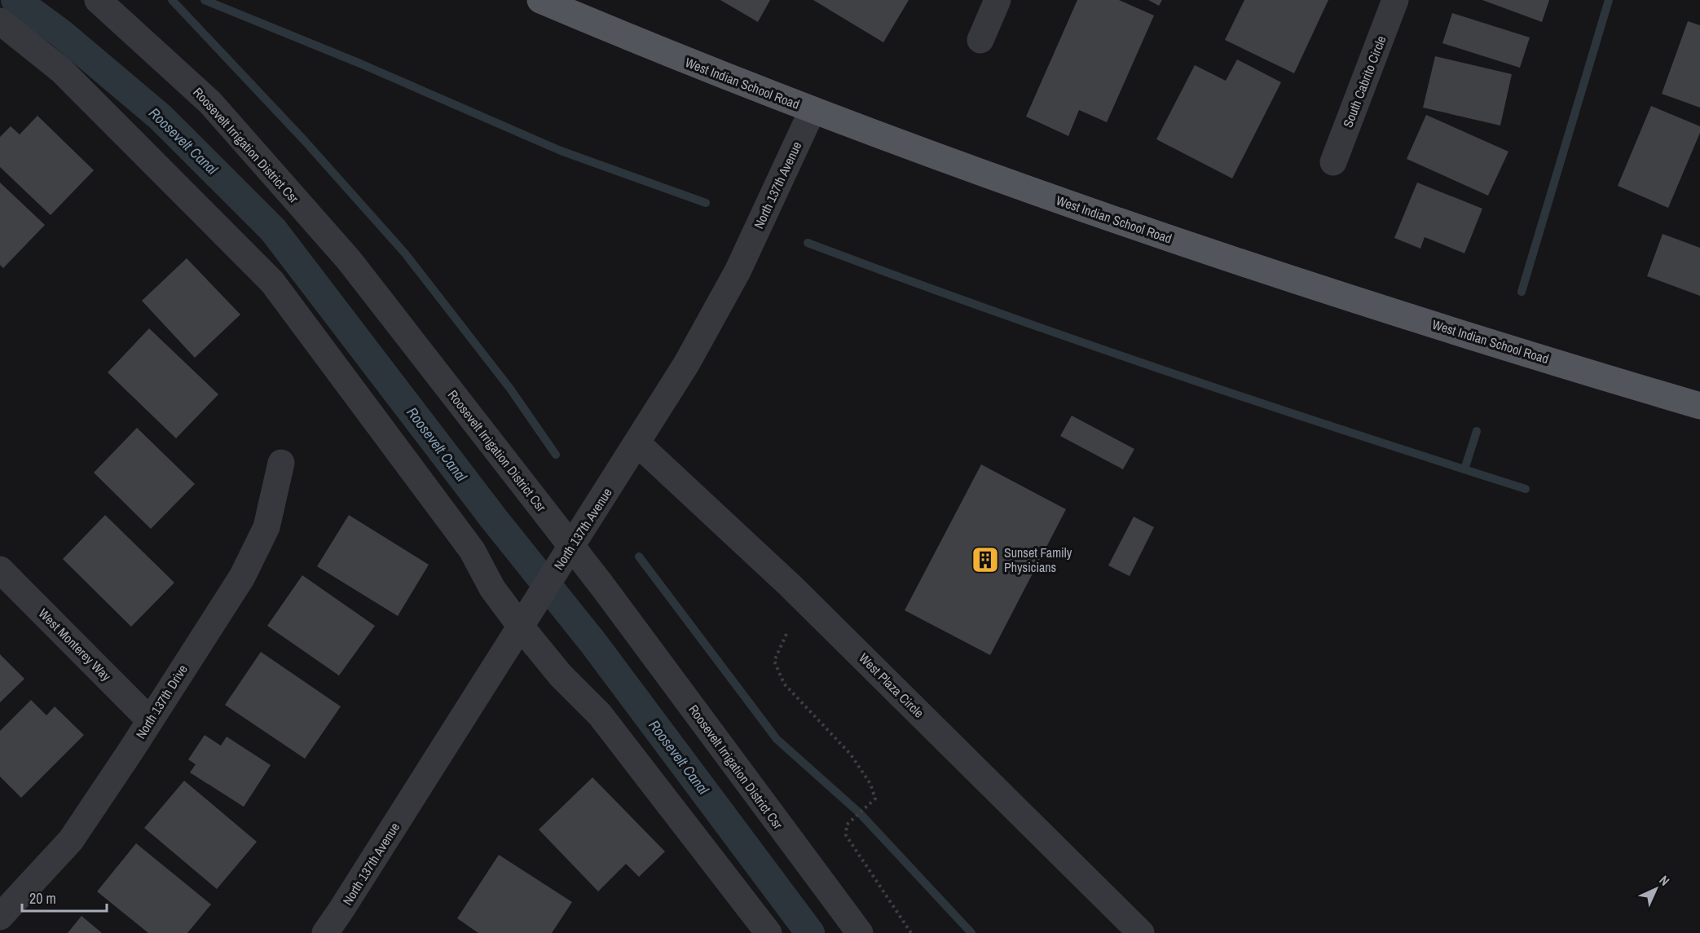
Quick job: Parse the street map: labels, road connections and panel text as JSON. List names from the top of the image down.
{
  "streets": {
    "main road": ["West Indian School Road"],
    "street": [
      "South Cabrito Circle",
      "Roosevelt Irrigation District Csr",
      "North 137th Avenue",
      "West Monterey Way",
      "West Plaza Circle",
      "North 137th Drive"
    ]
  },
  "crossings": [
    ["West Indian School Road", "North 137th Avenue"],
    ["Roosevelt Irrigation District Csr", "North 137th Avenue"],
    ["North 137th Avenue", "West Plaza Circle"],
    ["West Monterey Way", "North 137th Drive"]
  ],
  "water": ["Roosevelt Canal"],
  "places": {
    "building": ["Sunset Family Physicians"]
  },
  "scale_bar": "20 m",
  "north": "top right"
}
